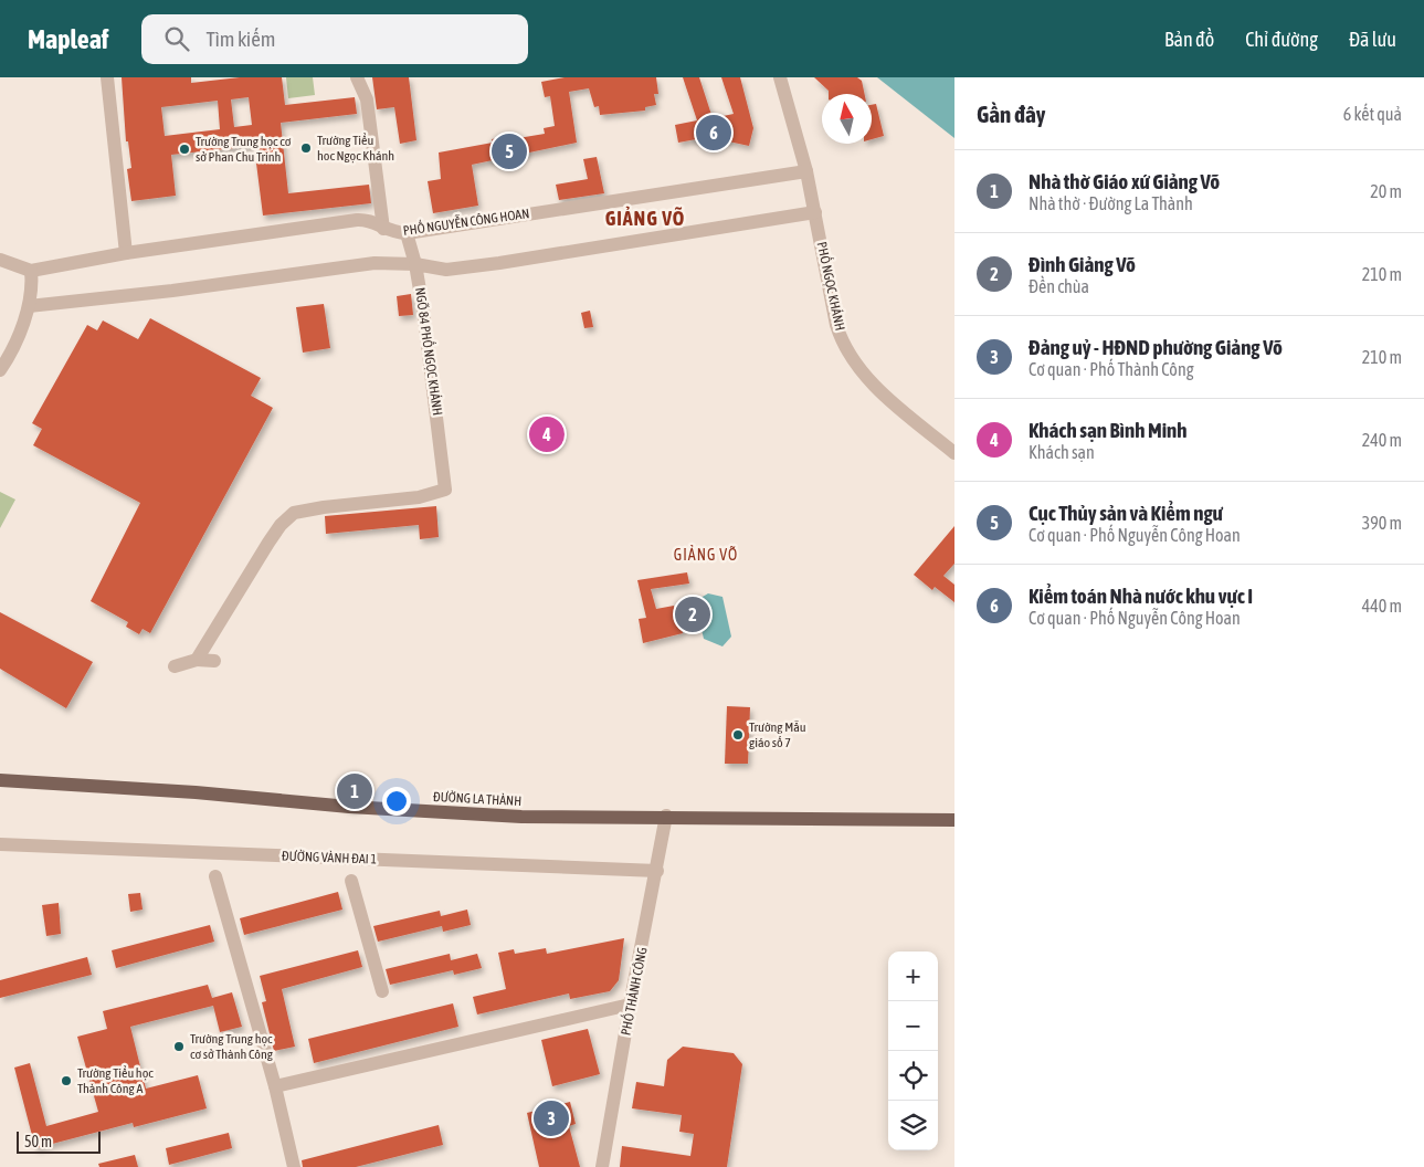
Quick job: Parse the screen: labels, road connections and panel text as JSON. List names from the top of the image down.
{
  "streets": {
    "main road": ["ĐƯỜNG LA THÀNH"],
    "street": [
      "PHỐ NGUYỄN CÔNG HOAN",
      "PHỐ NGỌC KHÁNH",
      "NGÕ 84 PHỐ NGỌC KHÁNH",
      "ĐƯỜNG VÀNH ĐAI 1",
      "PHỐ THÀNH CÔNG"
    ]
  },
  "crossings": [
    ["PHỐ NGUYỄN CÔNG HOAN", "PHỐ NGỌC KHÁNH"],
    ["PHỐ NGỌC KHÁNH", "NGÕ 84 PHỐ NGỌC KHÁNH"],
    ["ĐƯỜNG LA THÀNH", "PHỐ THÀNH CÔNG"],
    ["ĐƯỜNG VÀNH ĐAI 1", "PHỐ THÀNH CÔNG"]
  ],
  "districts": ["GIẢNG VÕ", "GIẢNG VÕ"],
  "places": [
    "Trường Tiểu hoc Ngọc Khánh",
    "Trường Trung học cơ sở Phan Chu Trinh",
    "Trường Mẫu giáo số 7",
    "Trường Trung học cơ sở Thành Công",
    "Trường Tiểu học Thành Công A"
  ],
  "scale_bar": "50 m",
  "north": "top",
  "page": {
    "header": "Mapleaf",
    "search": "Tìm kiếm",
    "nav": ["Bản đồ", "Chỉ đường", "Đã lưu"],
    "heading": ["Gần đây", "6 kết quả"],
    "pins": [
      "6",
      "5",
      "4",
      "2",
      "1",
      "3"
    ],
    "list": [
      {
        "mark": "1",
        "name": "Nhà thờ Giáo xứ Giảng Võ",
        "note": "Nhà thờ · Đường La Thành",
        "value": "20 m"
      },
      {
        "mark": "2",
        "name": "Đình Giảng Võ",
        "note": "Đền chùa",
        "value": "210 m"
      },
      {
        "mark": "3",
        "name": "Đảng uỷ - HĐND phường Giảng Võ",
        "note": "Cơ quan · Phố Thành Công",
        "value": "210 m"
      },
      {
        "mark": "4",
        "name": "Khách sạn Bình Minh",
        "note": "Khách sạn",
        "value": "240 m"
      },
      {
        "mark": "5",
        "name": "Cục Thủy sản và Kiểm ngư",
        "note": "Cơ quan · Phố Nguyễn Công Hoan",
        "value": "390 m"
      },
      {
        "mark": "6",
        "name": "Kiểm toán Nhà nước khu vực I",
        "note": "Cơ quan · Phố Nguyễn Công Hoan",
        "value": "440 m"
      }
    ],
    "map_buttons": ["+", "−"],
    "scale": "50 m"
  }
}
